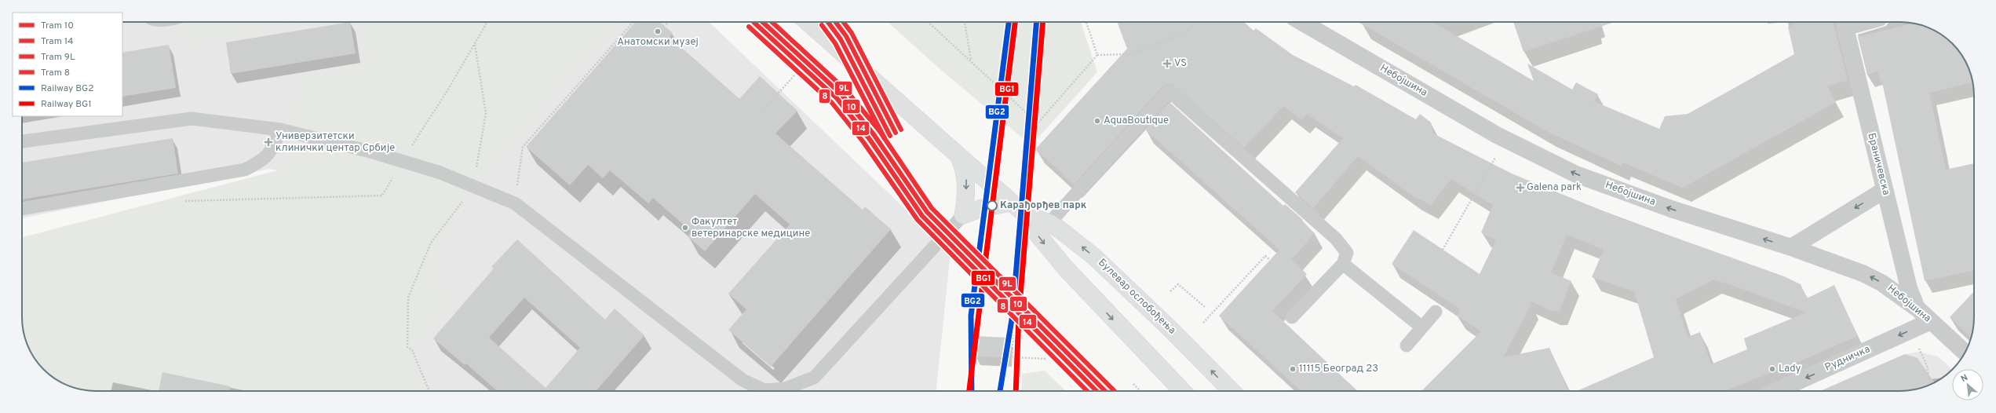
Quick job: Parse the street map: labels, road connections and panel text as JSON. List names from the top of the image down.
{
  "streets": {
    "main road": ["Булевар ослобођења"],
    "street": ["Небојшина", "Браничевска", "Рудничка"]
  },
  "crossings": [
    ["Небојшина", "Браничевска"],
    ["Небојшина", "Рудничка"]
  ],
  "one_way": ["Небојшина"],
  "places": {
    "other": [
      "Анатомски музеј",
      "AquaBoutique",
      "Карађорђев парк",
      "Факултет ветеринарске медицине",
      "11115 Београд 23",
      "Lady"
    ],
    "health": ["VS", "Универзитетски клинички центар Србије", "Galena park"]
  },
  "lines": [
    "tram line 10",
    "tram line 14",
    "tram line 9L",
    "rail line BG2",
    "rail line BG1",
    "tram line 8"
  ],
  "legend": [
    "Tram 10",
    "Tram 14",
    "Tram 9L",
    "Tram 8",
    "Railway BG2",
    "Railway BG1"
  ],
  "north": "top left"
}
